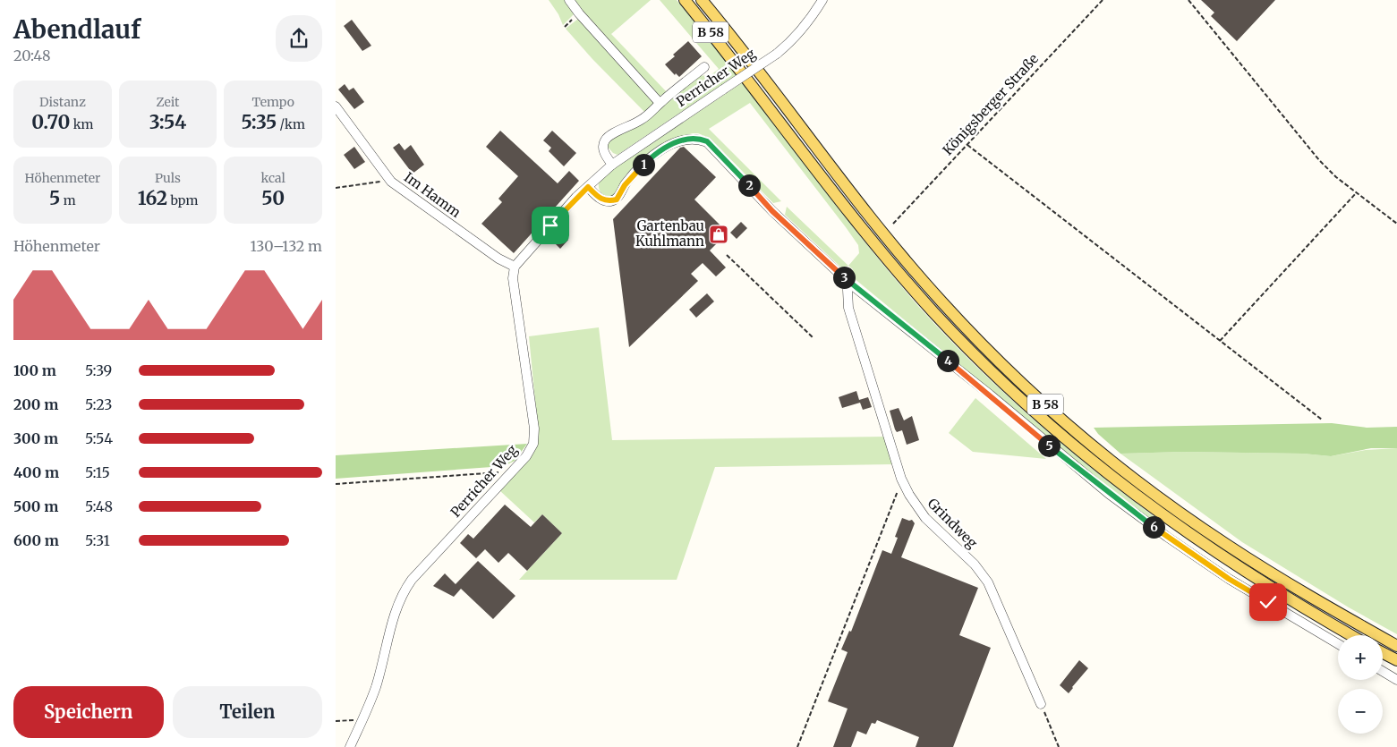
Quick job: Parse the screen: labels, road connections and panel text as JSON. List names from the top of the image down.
{
  "streets": {
    "main road": ["B 58"],
    "street": ["Perricher Weg", "Im Hamm", "Grindweg"],
    "path": ["Königsberger Straße"]
  },
  "crossings": [
    ["Perricher Weg", "Im Hamm"]
  ],
  "places": {
    "shop": ["Gartenbau Kuhlmann"]
  },
  "page": {
    "heading": ["Abendlauf", "20:48"],
    "stats": [
      ["Distanz", "0.70 km"],
      ["Zeit", "3:54"],
      ["Tempo", "5:35 /km"],
      ["Höhenmeter", "5 m"],
      ["Puls", "162 bpm"],
      ["kcal", "50"]
    ],
    "pins": [
      "1",
      "2",
      "3",
      "4",
      "5",
      "6"
    ],
    "chart": ["Höhenmeter", "130–132 m"],
    "list": [
      {
        "name": "100 m",
        "note": "5:39"
      },
      {
        "name": "200 m",
        "note": "5:23"
      },
      {
        "name": "300 m",
        "note": "5:54"
      },
      {
        "name": "400 m",
        "note": "5:15"
      },
      {
        "name": "500 m",
        "note": "5:48"
      },
      {
        "name": "600 m",
        "note": "5:31"
      }
    ],
    "map_buttons": ["+", "−"],
    "buttons": ["Speichern", "Teilen"]
  }
}
